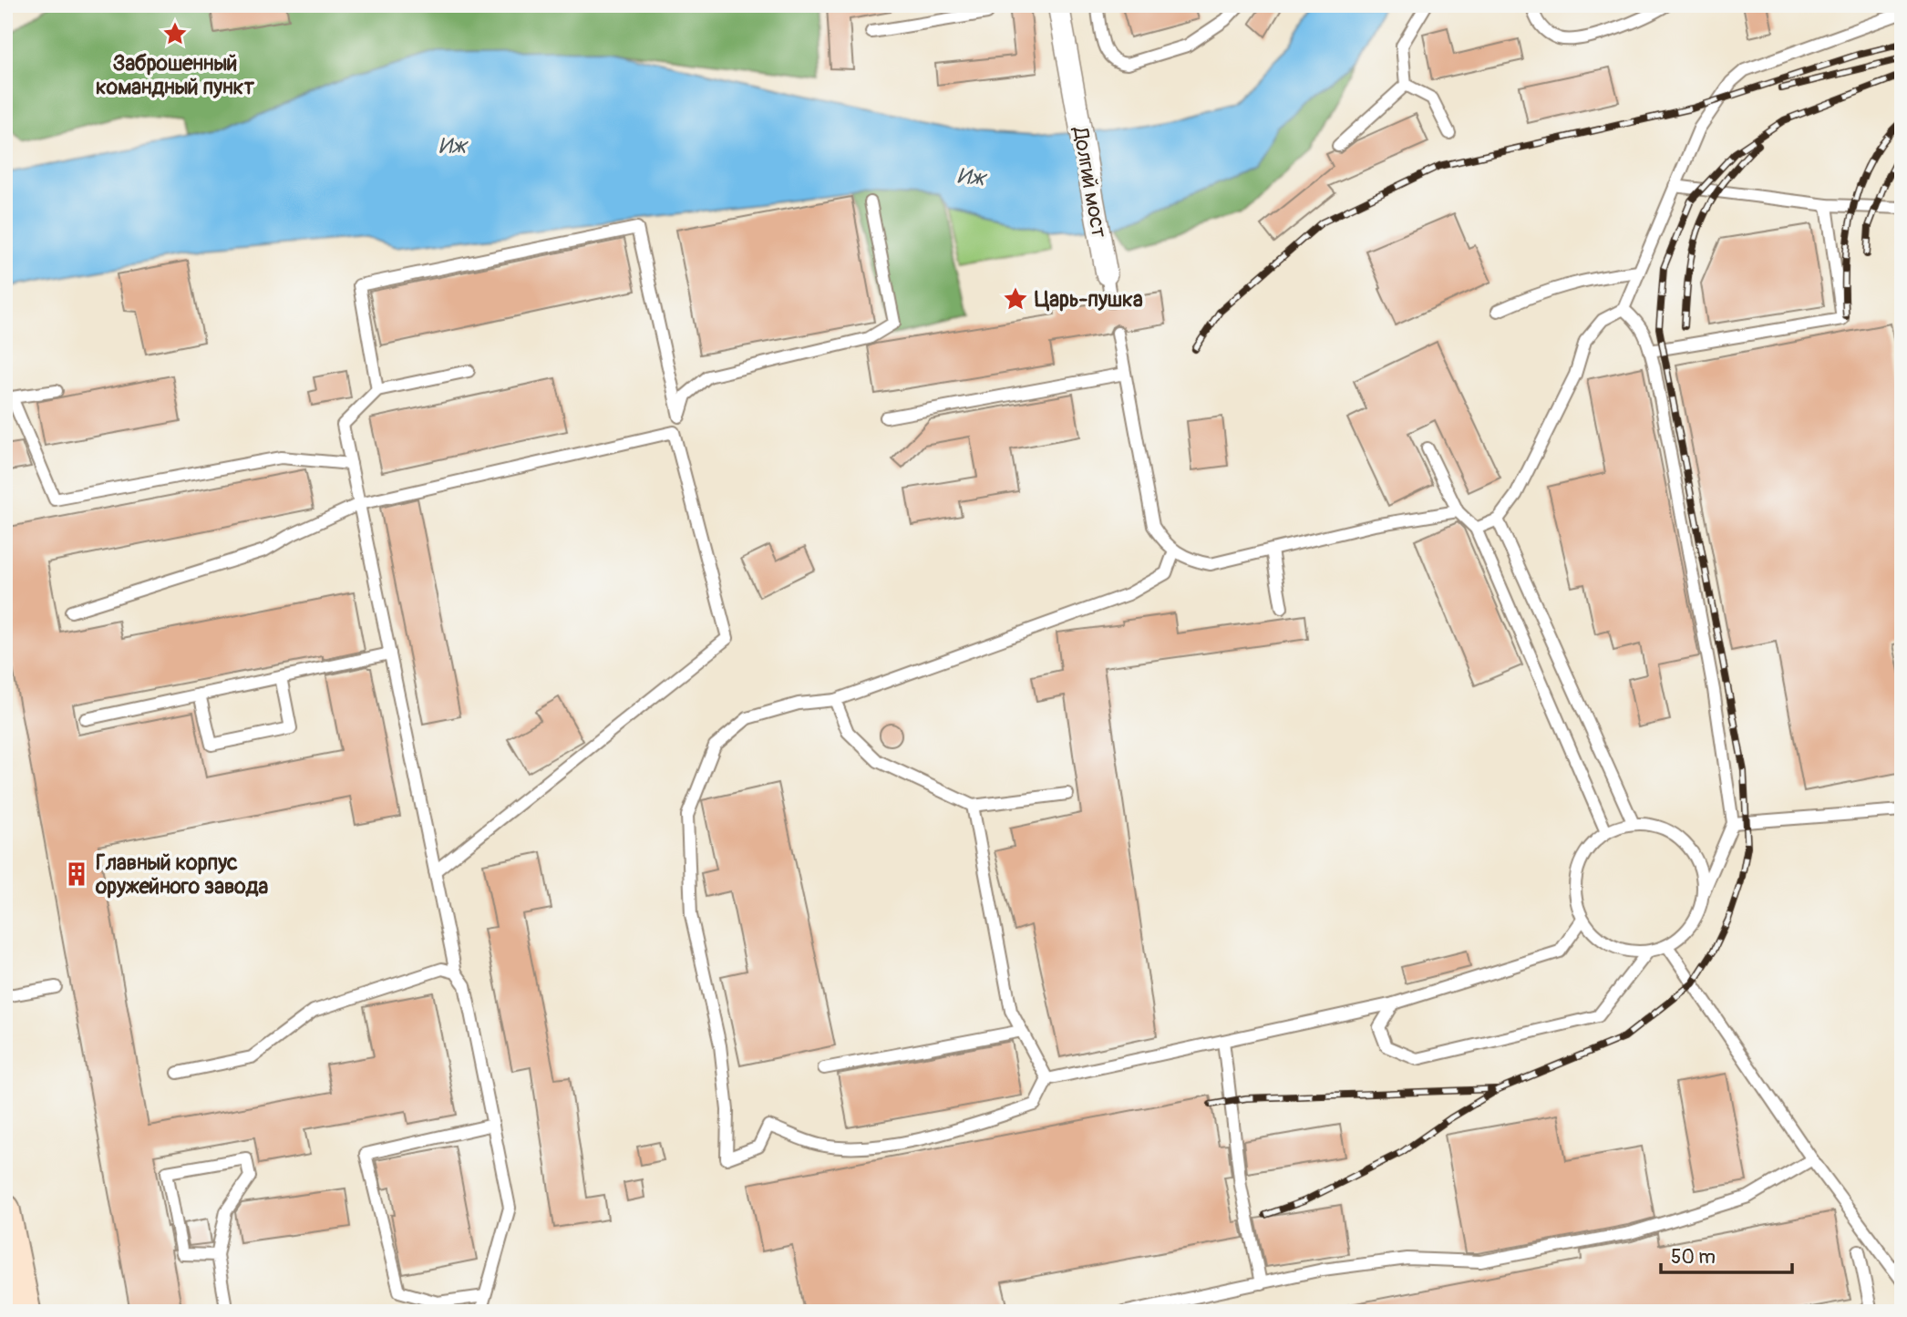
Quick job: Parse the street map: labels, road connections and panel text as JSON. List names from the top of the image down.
{
  "streets": {
    "street": ["Долгий мост"]
  },
  "water": ["Иж"],
  "places": {
    "place": ["Заброшенный командный пункт", "Царь-пушка"],
    "building": ["Главный корпус оружейного завода"]
  },
  "scale_bar": "50 m"
}
